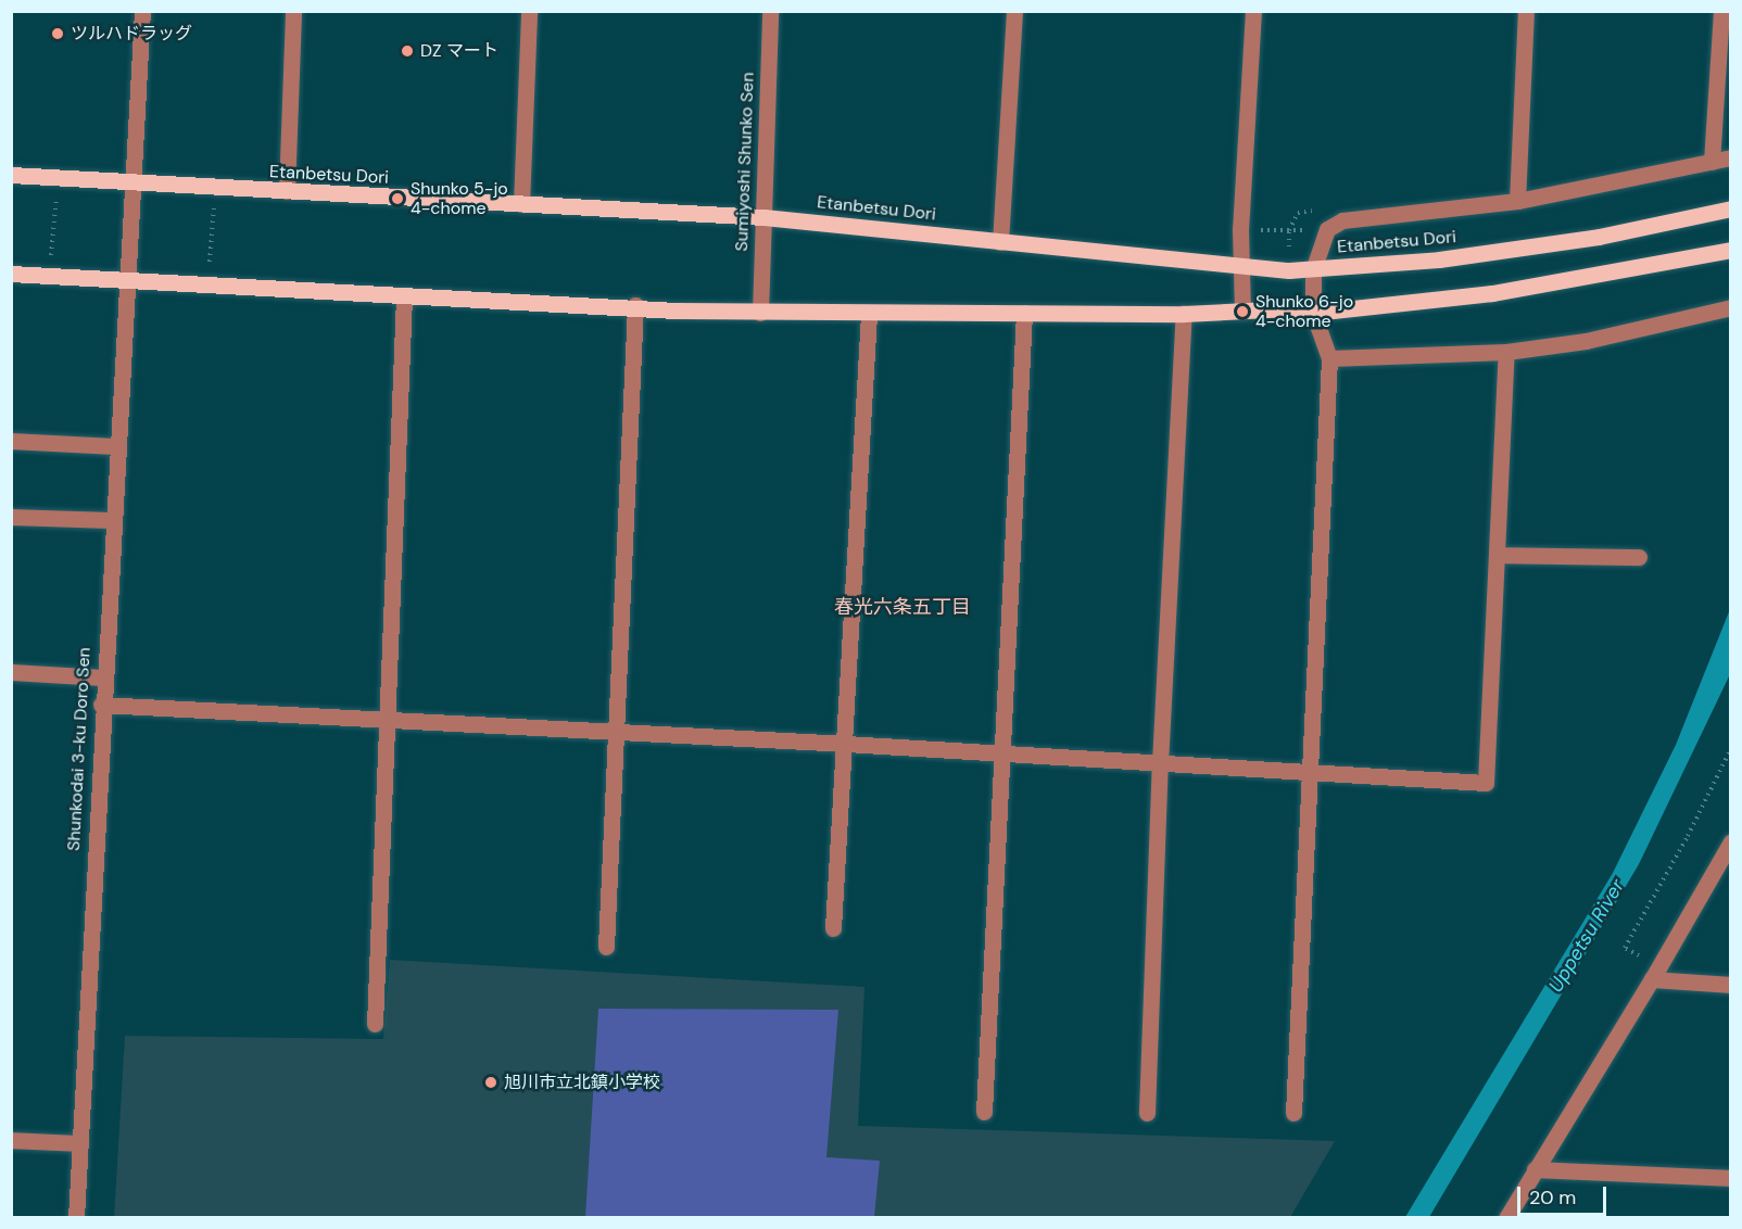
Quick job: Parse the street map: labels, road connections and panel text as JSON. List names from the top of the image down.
{
  "streets": {
    "main road": ["Etanbetsu Dori"],
    "street": ["Sumiyoshi Shunko Sen", "Shunkodai 3-ku Doro Sen"]
  },
  "crossings": [
    ["Sumiyoshi Shunko Sen", "Etanbetsu Dori"],
    ["Etanbetsu Dori", "Shunkodai 3-ku Doro Sen"]
  ],
  "districts": ["春光六条五丁目"],
  "water": ["Uppetsu River"],
  "places": [
    "ツルハドラッグ",
    "DZ マート",
    "Shunko 5-jo 4-chome",
    "Shunko 6-jo 4-chome",
    "旭川市立北鎮小学校"
  ],
  "scale_bar": "20 m"
}
